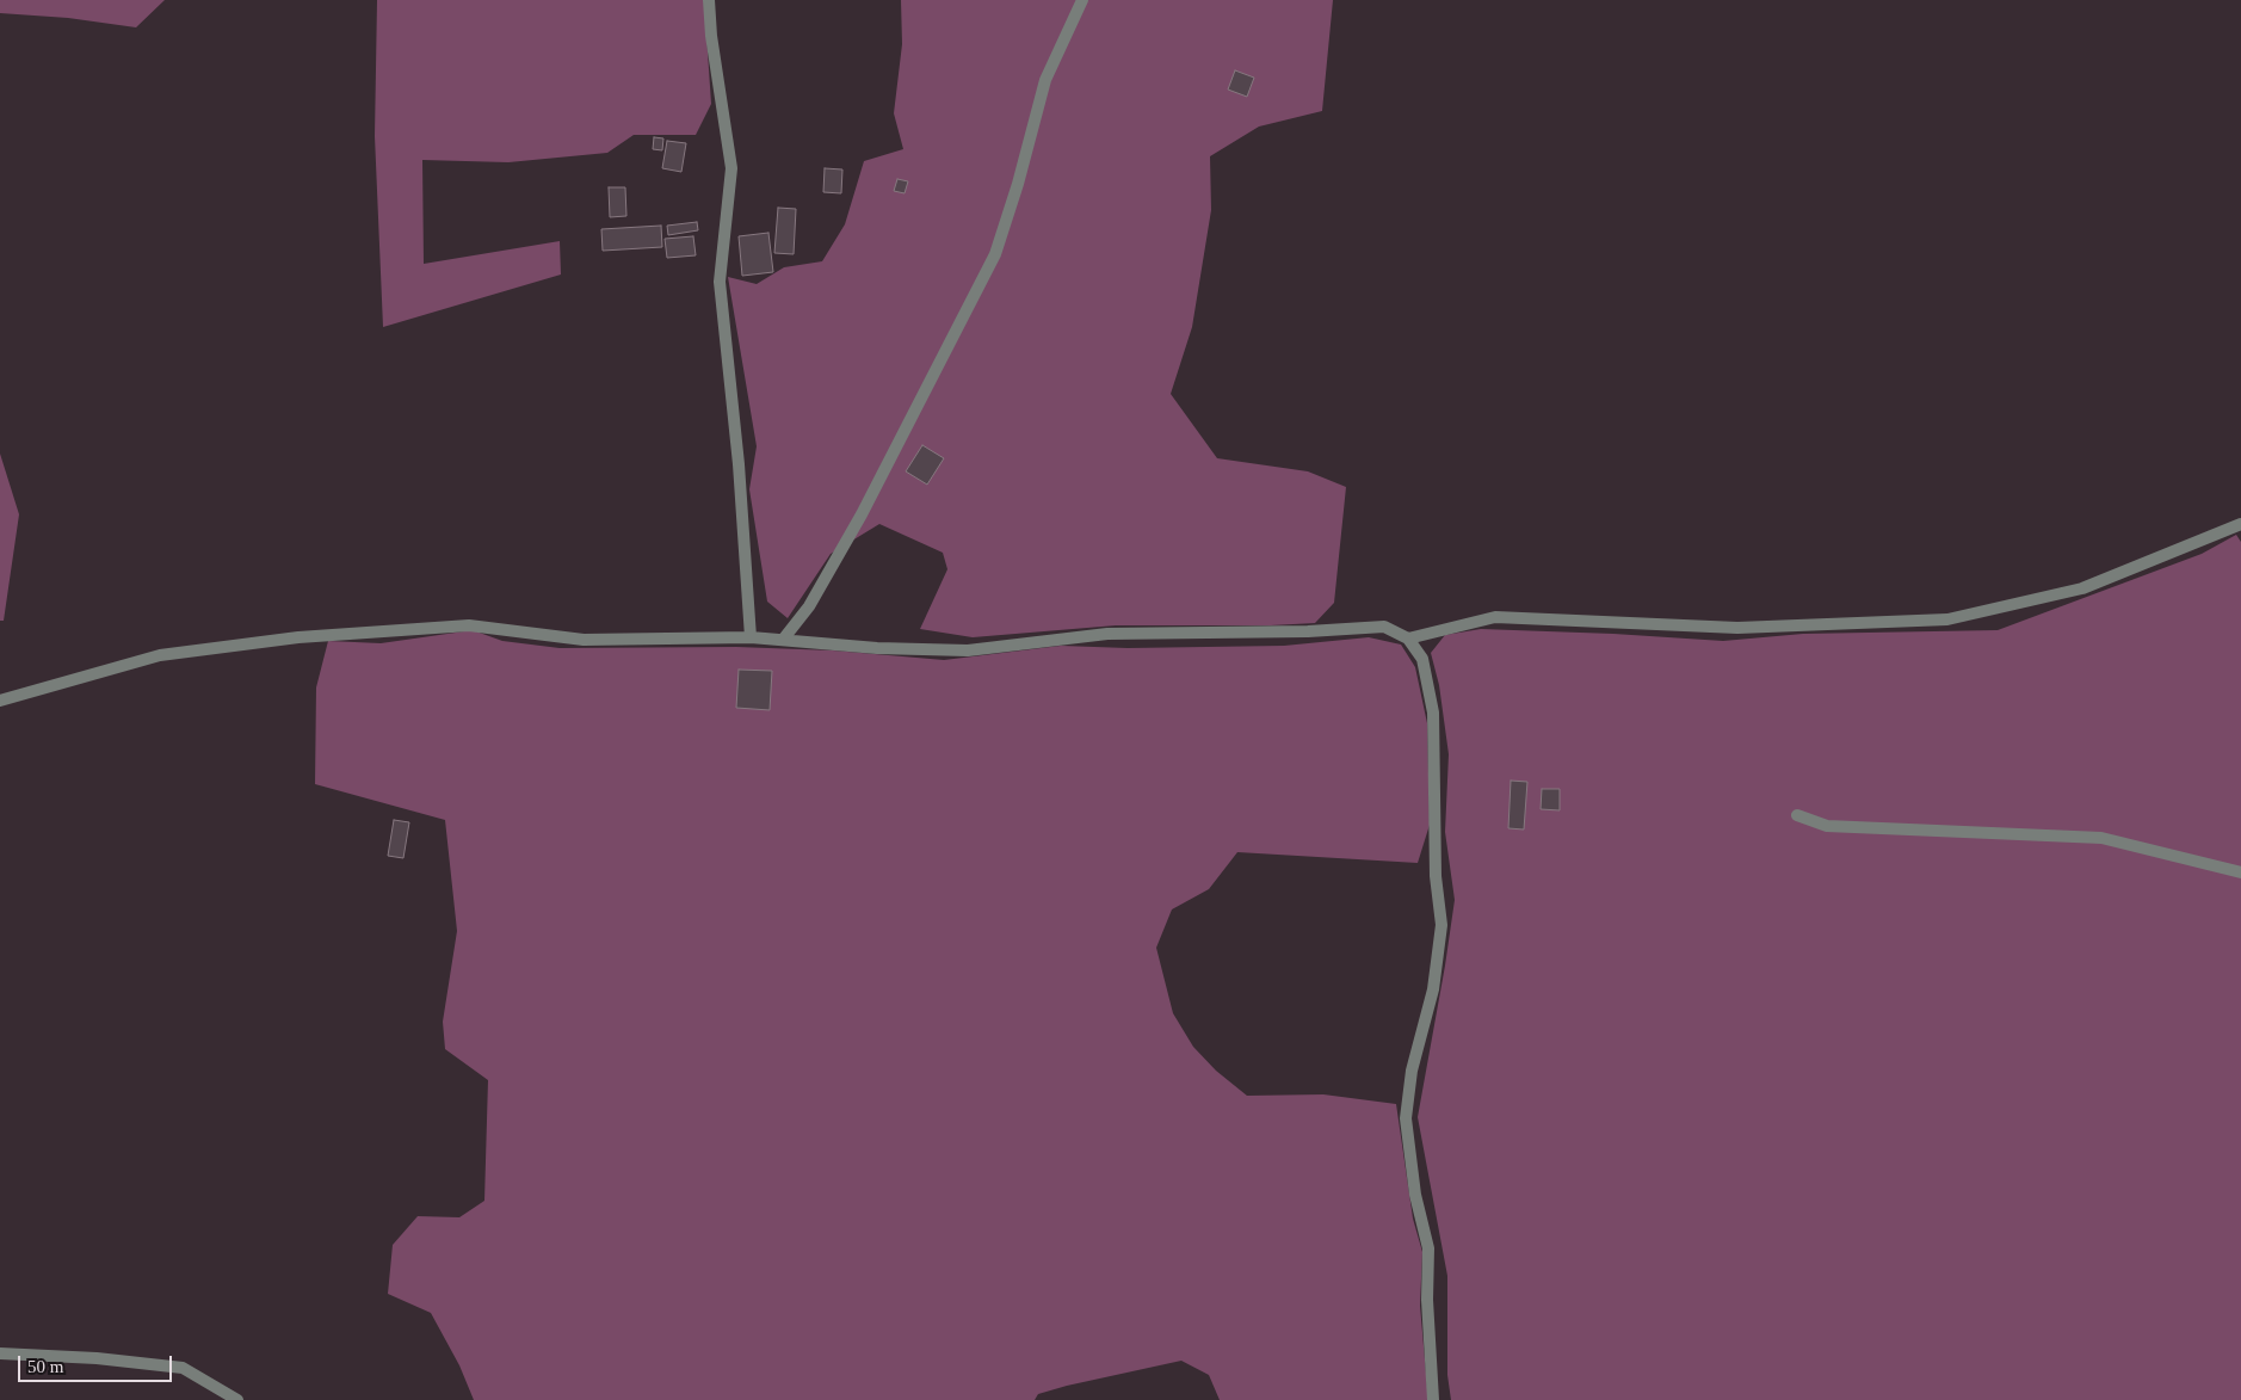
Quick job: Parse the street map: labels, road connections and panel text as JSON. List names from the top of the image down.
{
  "scale_bar": "50 m"
}
